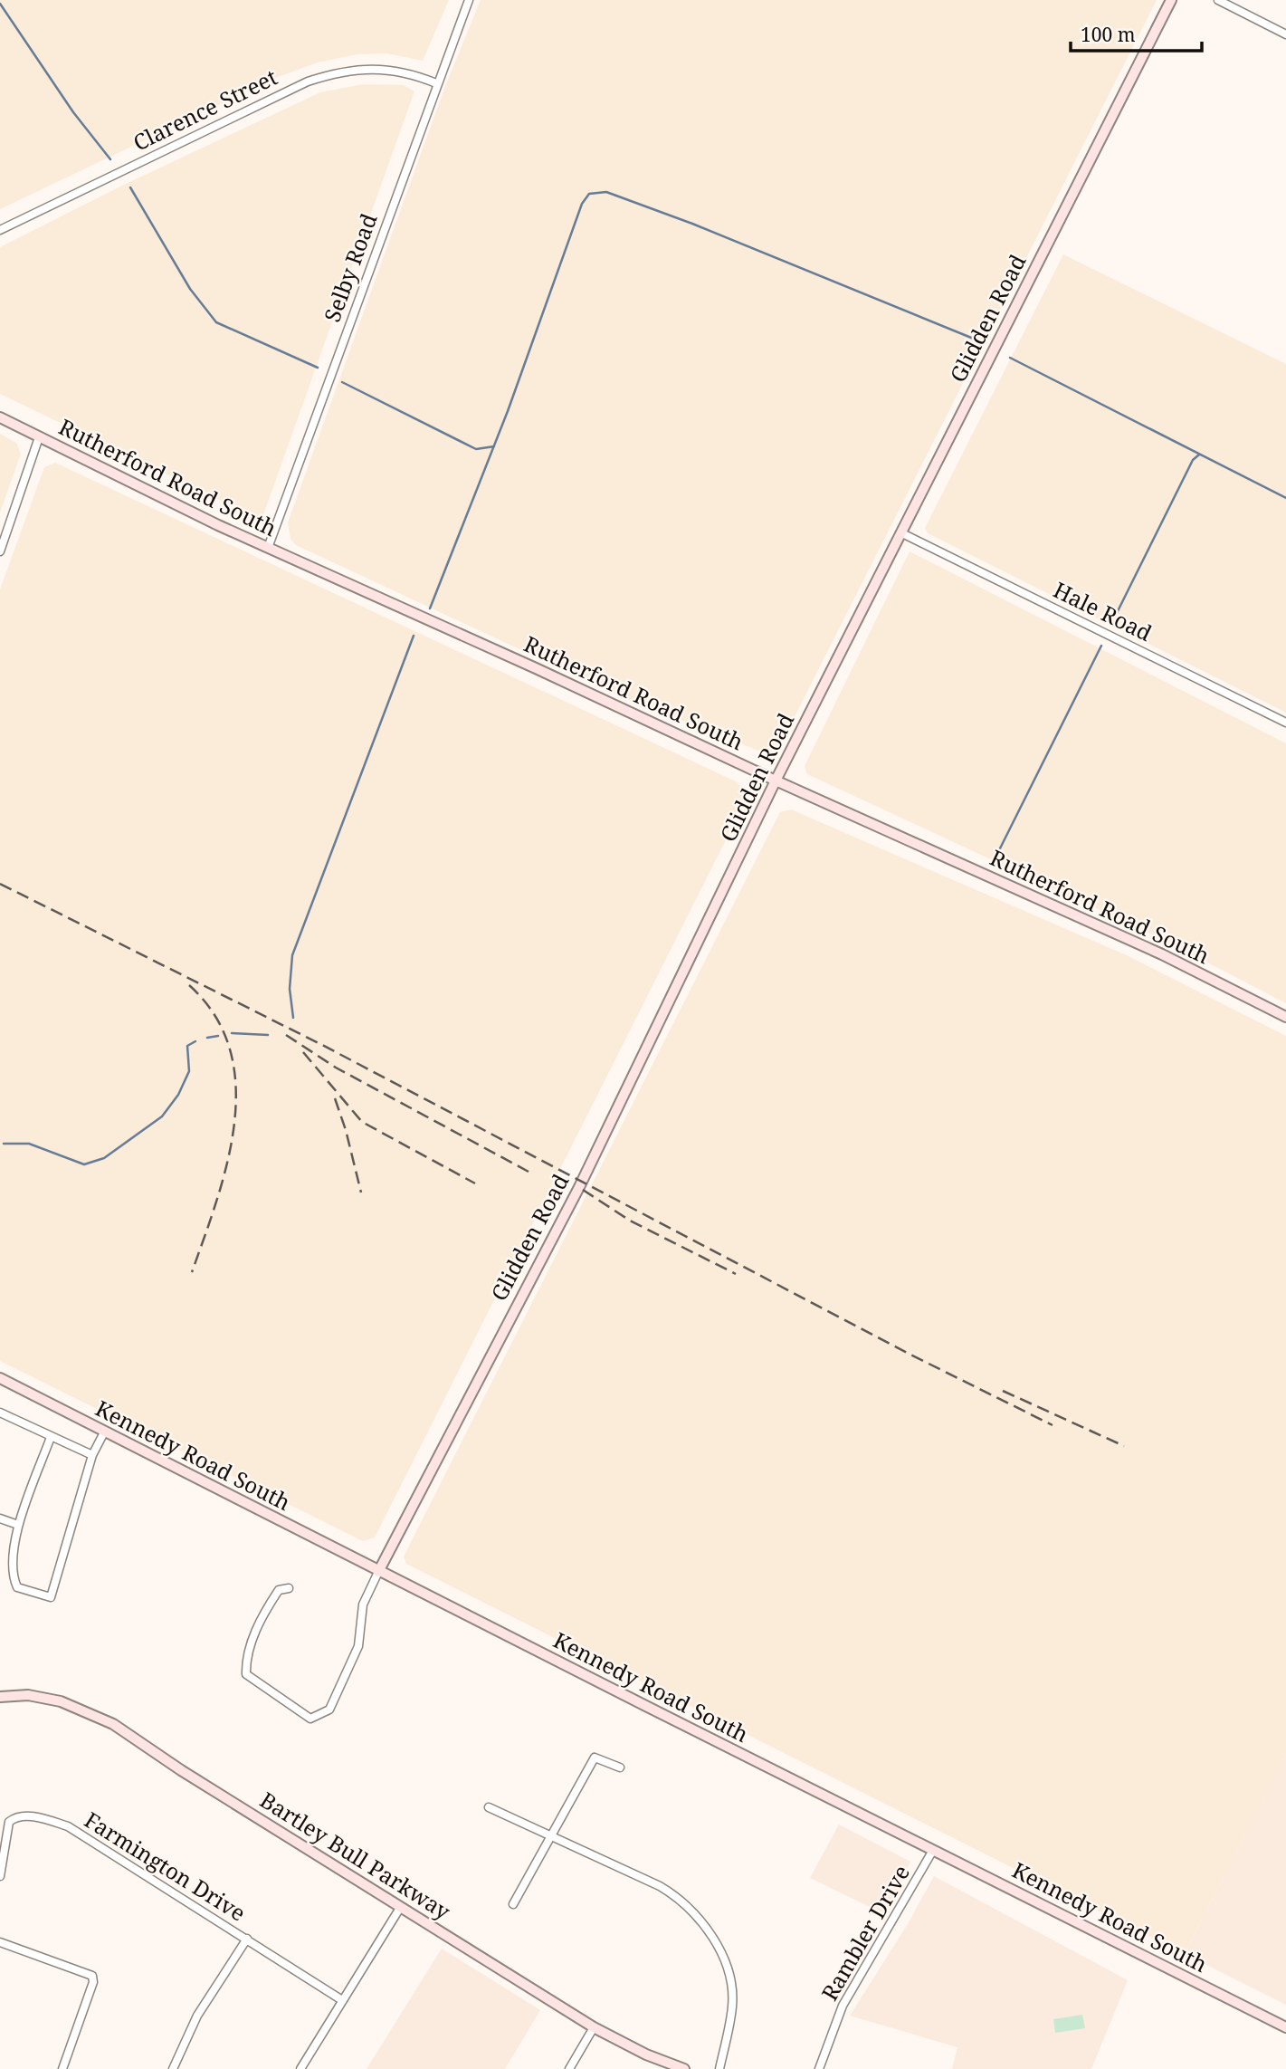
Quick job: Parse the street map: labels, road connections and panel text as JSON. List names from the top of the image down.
{
  "streets": {
    "street": [
      "Clarence Street",
      "Selby Road",
      "Glidden Road",
      "Rutherford Road South",
      "Hale Road",
      "Kennedy Road South",
      "Bartley Bull Parkway",
      "Farmington Drive",
      "Rambler Drive"
    ]
  },
  "crossings": [
    ["Clarence Street", "Selby Road"],
    ["Selby Road", "Rutherford Road South"],
    ["Glidden Road", "Rutherford Road South"],
    ["Glidden Road", "Hale Road"],
    ["Glidden Road", "Kennedy Road South"],
    ["Kennedy Road South", "Rambler Drive"]
  ],
  "scale_bar": "100 m"
}
